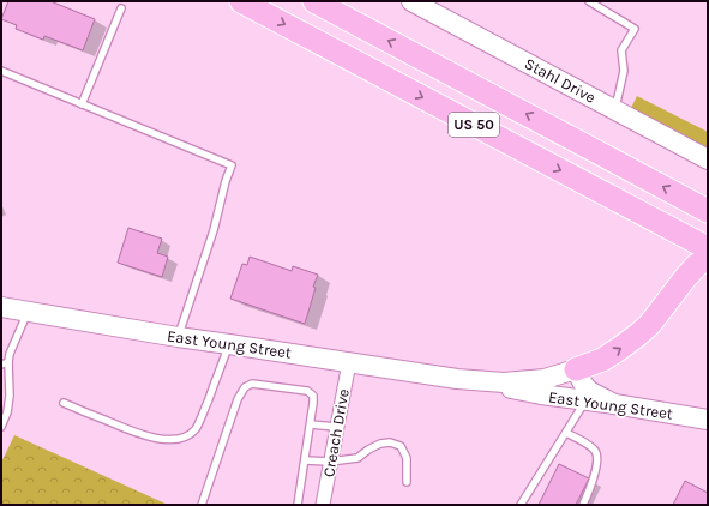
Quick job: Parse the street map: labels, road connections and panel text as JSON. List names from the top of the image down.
{
  "streets": {
    "highway": ["US 50"],
    "main road": ["Stahl Drive", "East Young Street"],
    "street": ["Creach Drive"]
  },
  "crossings": [
    ["East Young Street", "Creach Drive"]
  ]
}
